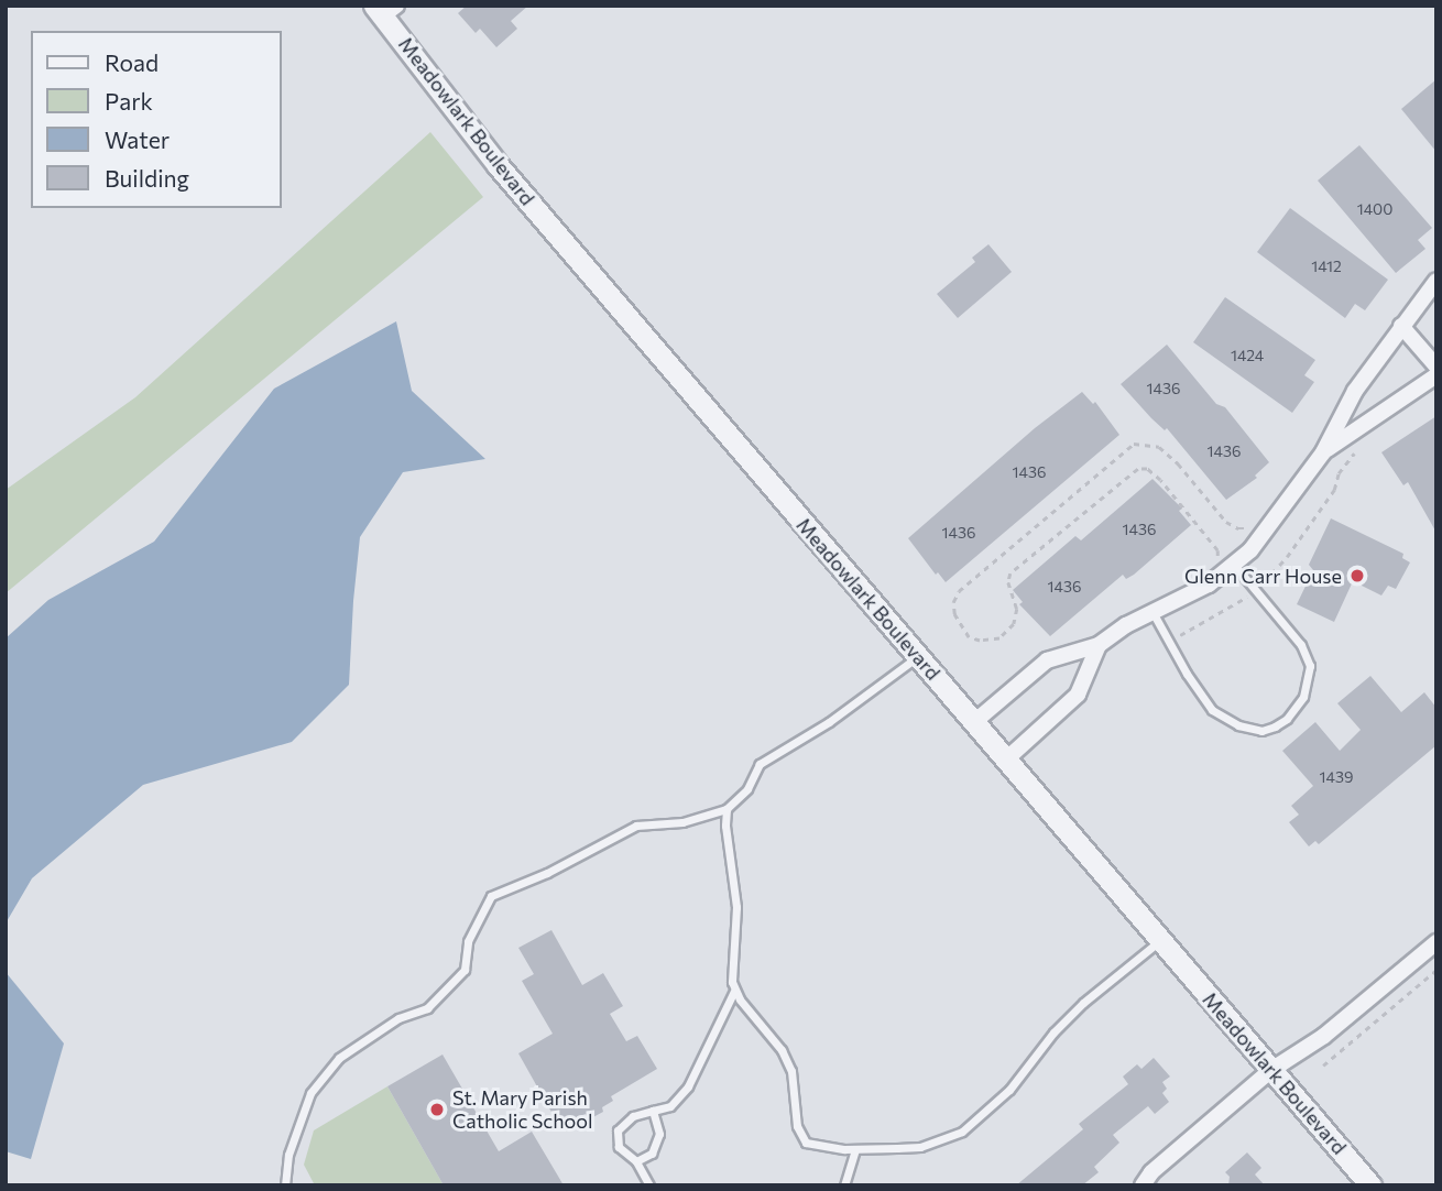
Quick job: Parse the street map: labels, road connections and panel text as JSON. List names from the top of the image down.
{
  "streets": {
    "street": ["Meadowlark Boulevard"]
  },
  "places": ["Glenn Carr House", "St. Mary Parish Catholic School"],
  "house_numbers": [
    "1400",
    "1412",
    "1424",
    "1436",
    "1436",
    "1436",
    "1436",
    "1436",
    "1436",
    "1439"
  ],
  "legend": [
    "Road",
    "Park",
    "Water",
    "Building"
  ]
}
